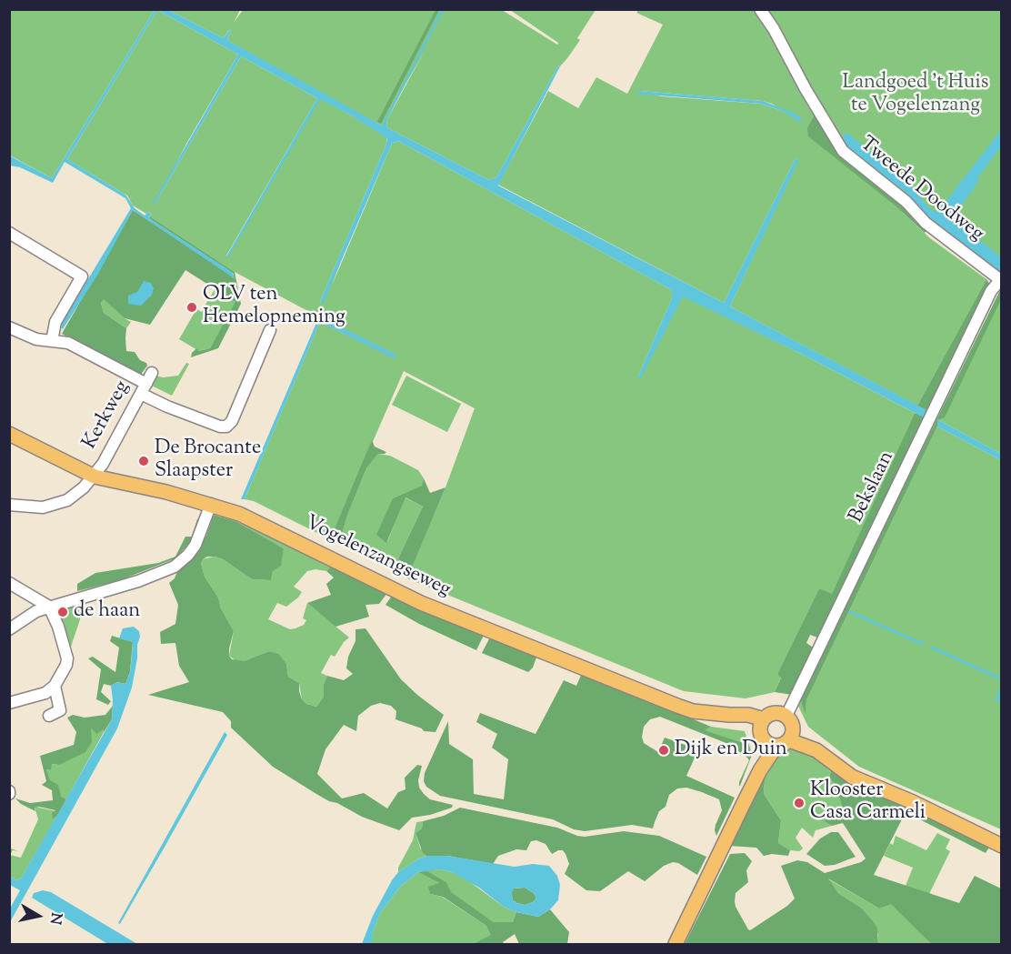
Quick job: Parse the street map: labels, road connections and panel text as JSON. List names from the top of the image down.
{
  "streets": {
    "main road": ["Vogelenzangseweg"],
    "street": ["Tweede Doodweg", "Kerkweg", "Bekslaan"]
  },
  "crossings": [
    ["Tweede Doodweg", "Bekslaan"],
    ["Kerkweg", "Vogelenzangseweg"],
    ["Bekslaan", "Vogelenzangseweg"]
  ],
  "parks": ["Landgoed 't Huis te Vogelenzang"],
  "places": [
    "OLV ten Hemelopneming",
    "De Brocante Slaapster",
    "de haan",
    "Dijk en Duin",
    "Klooster Casa Carmeli"
  ],
  "north": "right"
}
